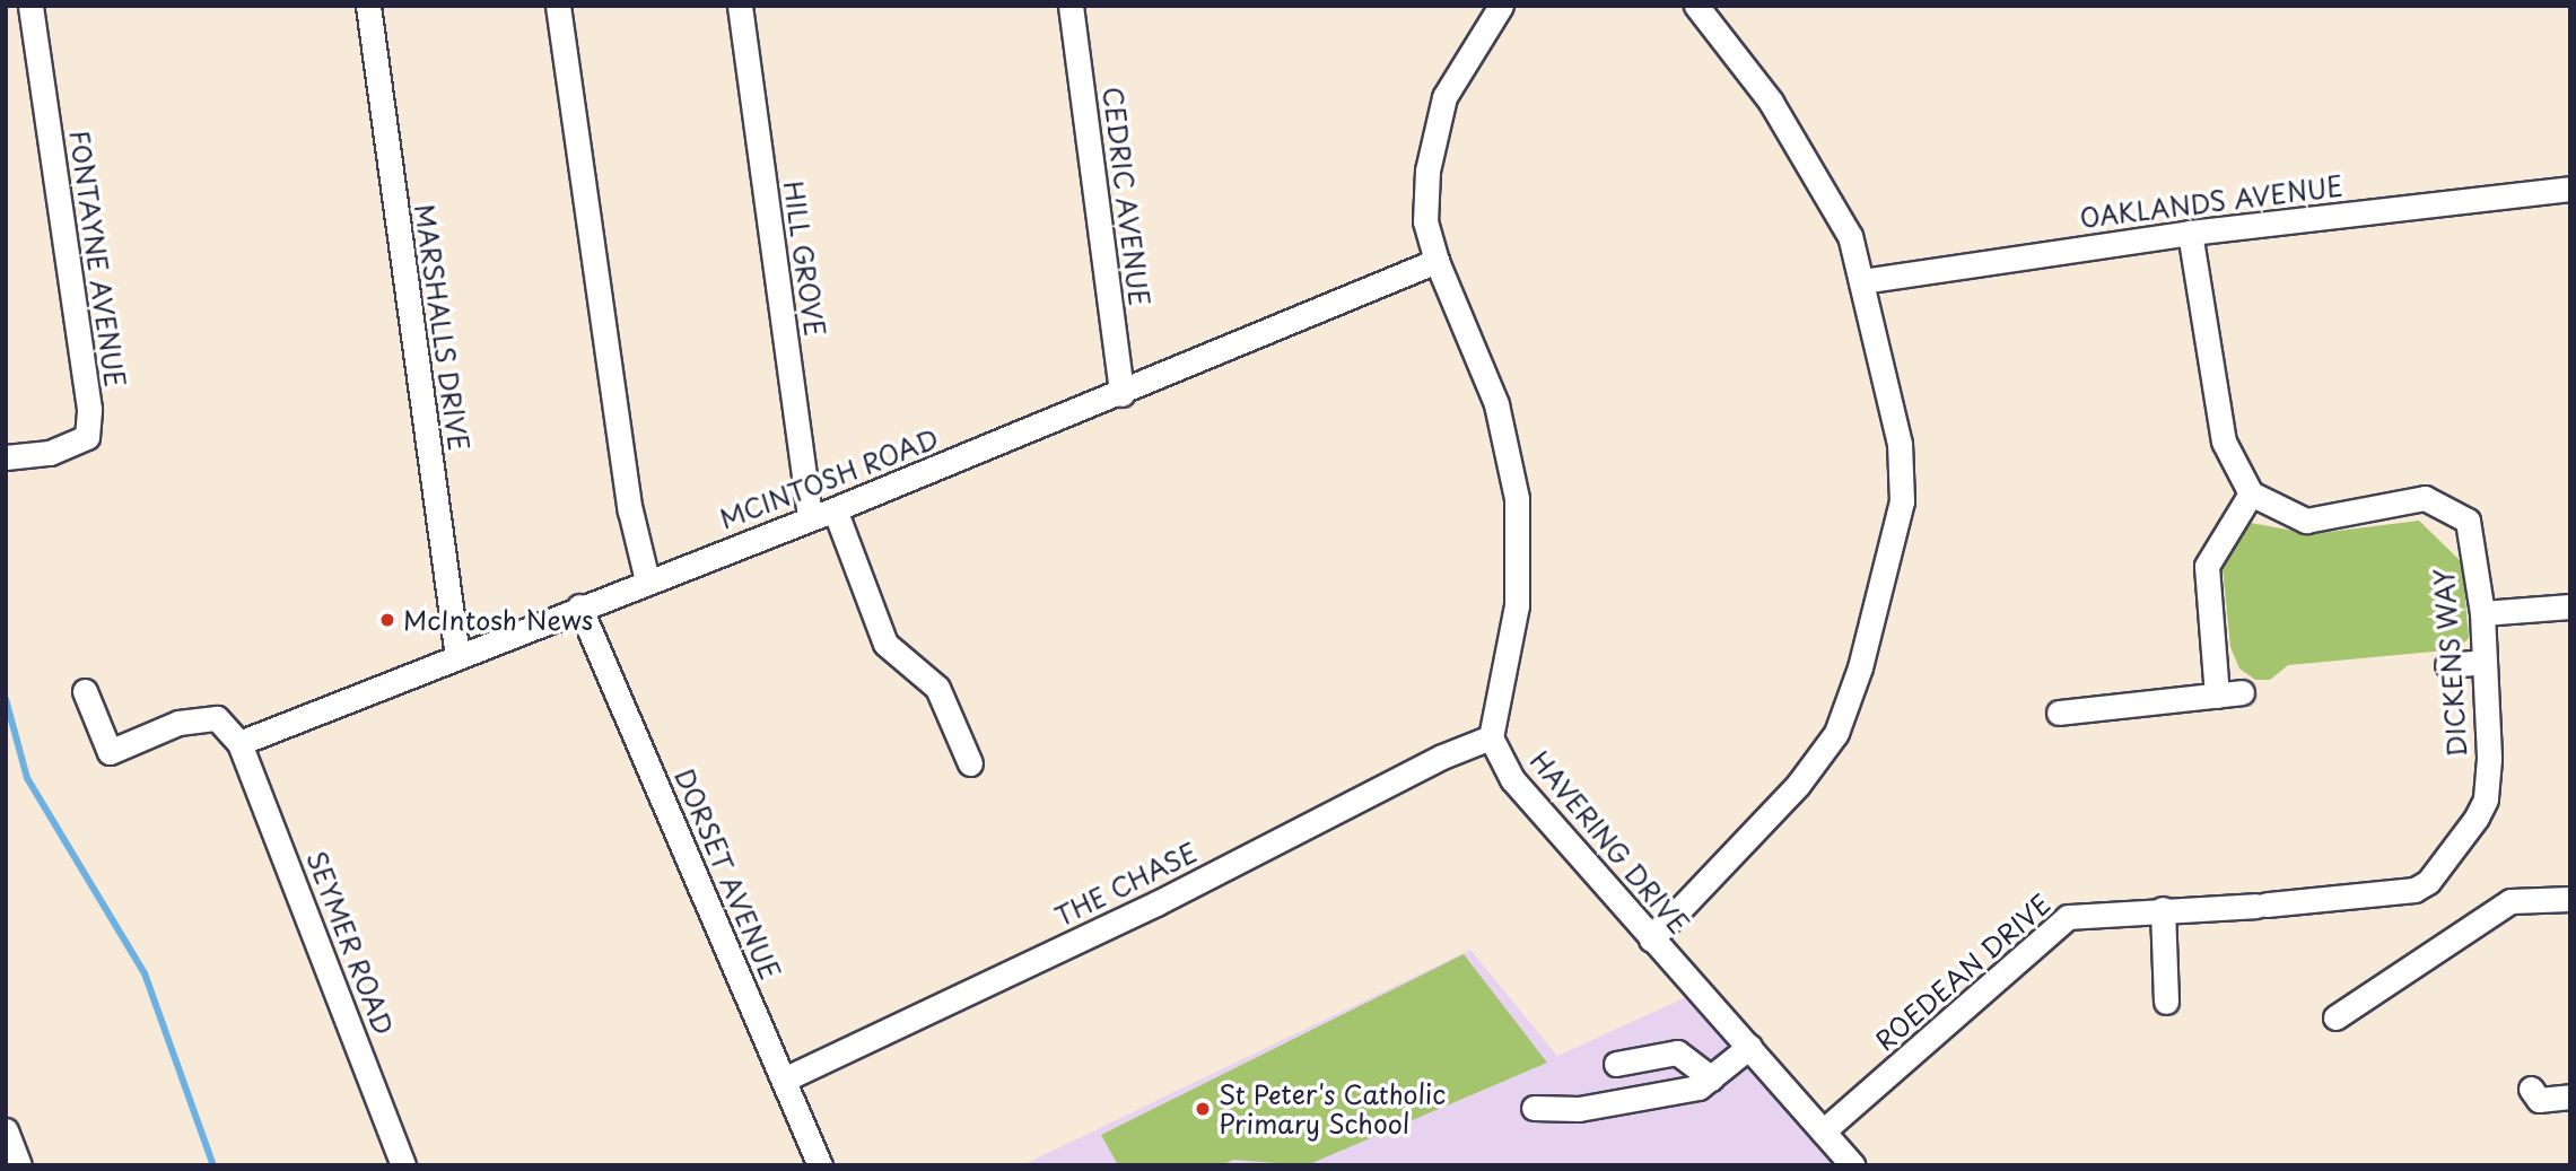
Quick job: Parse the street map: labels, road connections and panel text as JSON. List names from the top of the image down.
{
  "streets": {
    "street": [
      "CEDRIC AVENUE",
      "OAKLANDS AVENUE",
      "FONTAYNE AVENUE",
      "HILL GROVE",
      "MARSHALLS DRIVE",
      "MCINTOSH ROAD",
      "DICKENS WAY",
      "HAVERING DRIVE",
      "DORSET AVENUE",
      "THE CHASE",
      "SEYMER ROAD",
      "ROEDEAN DRIVE"
    ]
  },
  "crossings": [
    ["CEDRIC AVENUE", "MCINTOSH ROAD"],
    ["HILL GROVE", "MCINTOSH ROAD"],
    ["MARSHALLS DRIVE", "MCINTOSH ROAD"],
    ["MCINTOSH ROAD", "DORSET AVENUE"],
    ["MCINTOSH ROAD", "SEYMER ROAD"],
    ["DICKENS WAY", "ROEDEAN DRIVE"],
    ["HAVERING DRIVE", "THE CHASE"],
    ["HAVERING DRIVE", "ROEDEAN DRIVE"],
    ["DORSET AVENUE", "THE CHASE"]
  ],
  "places": ["McIntosh News", "St Peter's Catholic Primary School"]
}
